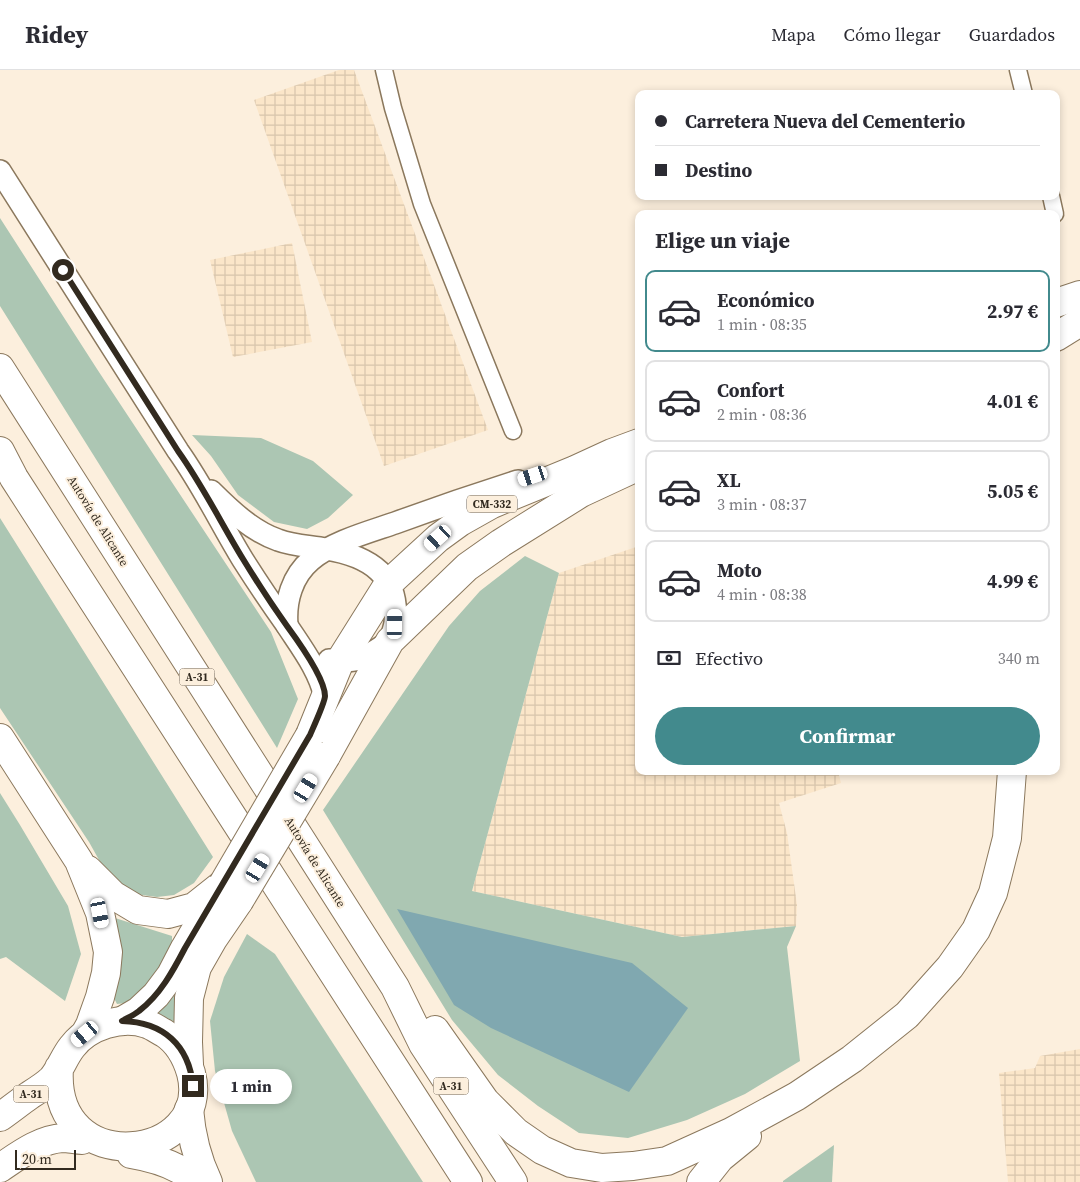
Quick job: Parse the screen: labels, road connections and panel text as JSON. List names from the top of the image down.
{
  "streets": {
    "highway": ["CM-332", "Autovía de Alicante", "A-31"]
  },
  "crossings": [
    ["CM-332", "A-31"]
  ],
  "scale_bar": "20 m",
  "page": {
    "header": "Ridey",
    "nav": ["Mapa", "Cómo llegar", "Guardados"],
    "banner": ["Carretera Nueva del Cementerio", "Destino"],
    "heading": "Elige un viaje",
    "list": [
      {
        "name": "Económico",
        "note": "1 min · 08:35",
        "value": "2.97 €"
      },
      {
        "name": "Confort",
        "note": "2 min · 08:36",
        "value": "4.01 €"
      },
      {
        "name": "XL",
        "note": "3 min · 08:37",
        "value": "5.05 €"
      },
      {
        "name": "Moto",
        "note": "4 min · 08:38",
        "value": "4.99 €"
      }
    ],
    "pay": ["Efectivo", "340 m"],
    "buttons": "Confirmar",
    "bubble": "1 min",
    "scale": "20 m"
  }
}
